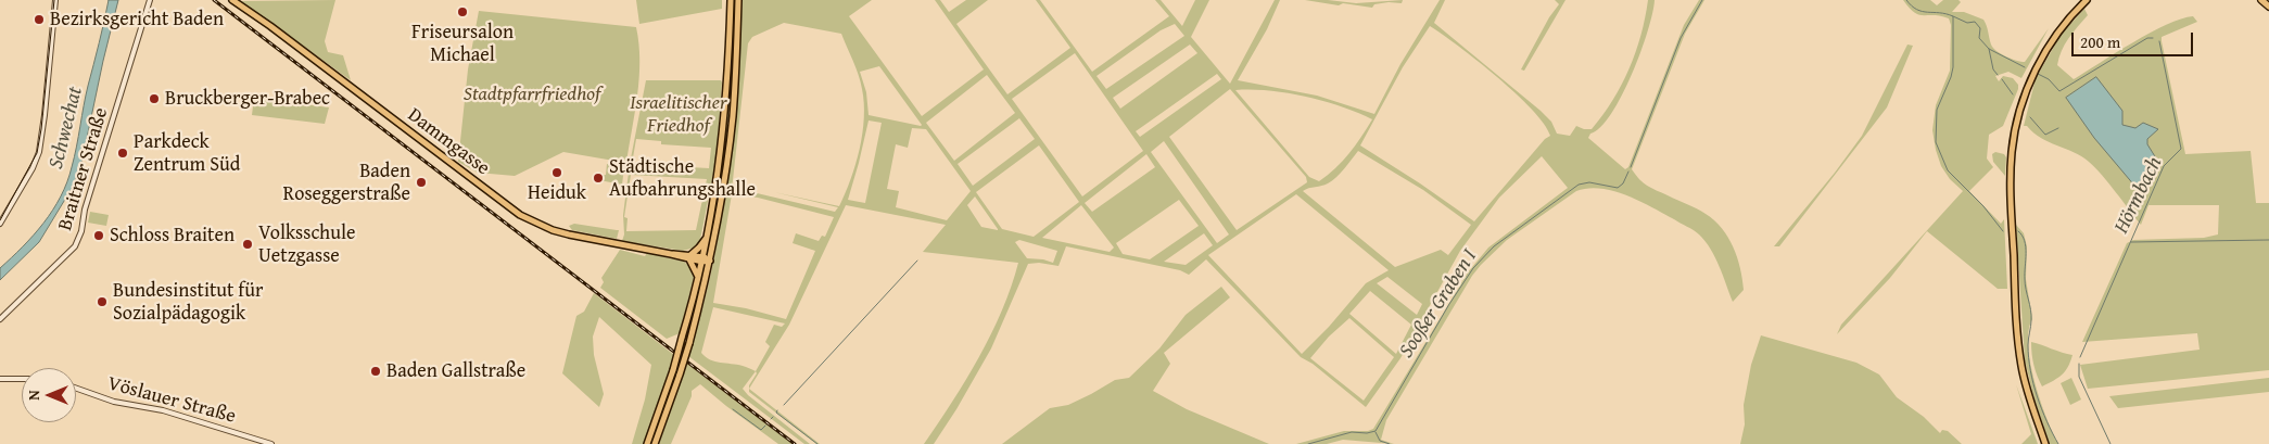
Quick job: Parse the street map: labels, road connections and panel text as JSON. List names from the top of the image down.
{
  "streets": {
    "main road": ["Dammgasse"],
    "street": ["Braitner Straße", "Vöslauer Straße"]
  },
  "water": ["Schwechat", "Hörmbach", "Sooßer Graben I"],
  "parks": ["Stadtpfarrfriedhof", "Israelitischer Friedhof"],
  "places": [
    "Friseursalon Michael",
    "Bezirksgericht Baden",
    "Bruckberger-Brabec",
    "Parkdeck Zentrum Süd",
    "Heiduk",
    "Städtische Aufbahrungshalle",
    "Baden Roseggerstraße",
    "Schloss Braiten",
    "Volksschule Uetzgasse",
    "Bundesinstitut für Sozialpädagogik",
    "Baden Gallstraße"
  ],
  "scale_bar": "200 m",
  "north": "left"
}
